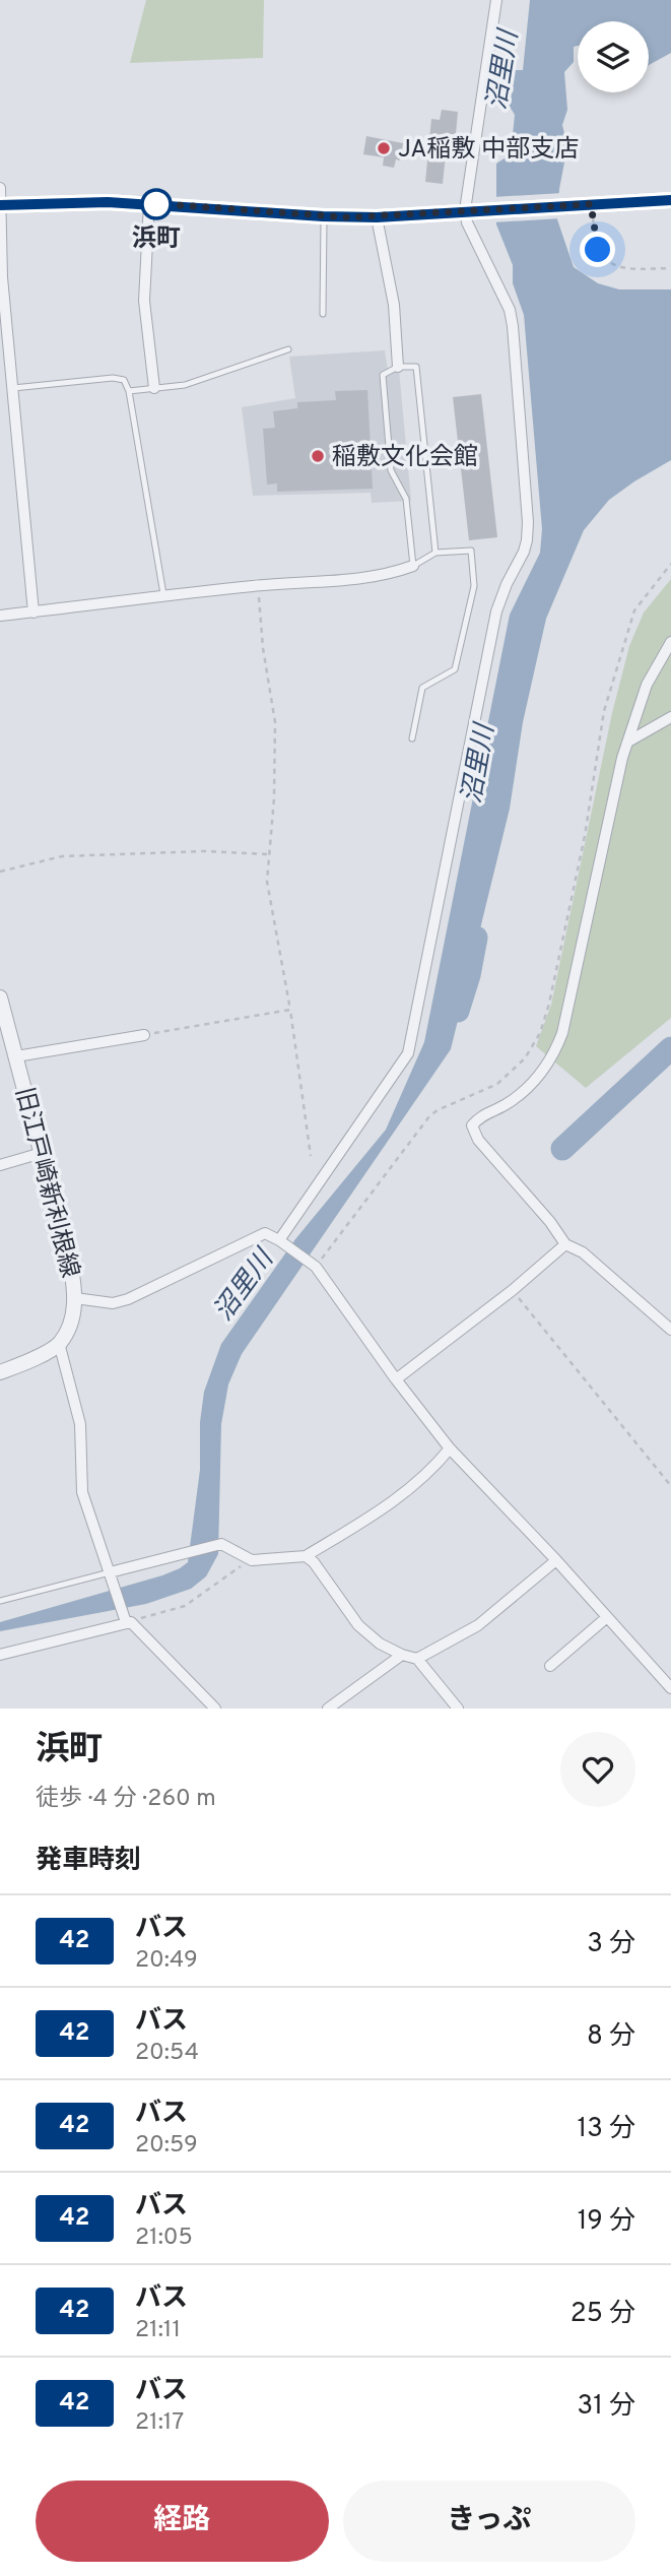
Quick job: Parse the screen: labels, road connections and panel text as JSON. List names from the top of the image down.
{
  "streets": {
    "street": ["旧江戸崎新利根線"]
  },
  "water": ["沼里川"],
  "places": ["JA稲敷 中部支店", "浜町", "稲敷文化会館"],
  "lines": ["bus line 42"],
  "page": {
    "heading": [
      ["浜町", "徒歩 · 4 分 · 260 m"],
      "発車時刻"
    ],
    "list": [
      {
        "mark": "42",
        "name": "バス",
        "note": "20:49",
        "value": "3 分"
      },
      {
        "mark": "42",
        "name": "バス",
        "note": "20:54",
        "value": "8 分"
      },
      {
        "mark": "42",
        "name": "バス",
        "note": "20:59",
        "value": "13 分"
      },
      {
        "mark": "42",
        "name": "バス",
        "note": "21:05",
        "value": "19 分"
      },
      {
        "mark": "42",
        "name": "バス",
        "note": "21:11",
        "value": "25 分"
      },
      {
        "mark": "42",
        "name": "バス",
        "note": "21:17",
        "value": "31 分"
      }
    ],
    "buttons": ["経路", "きっぷ"]
  }
}
